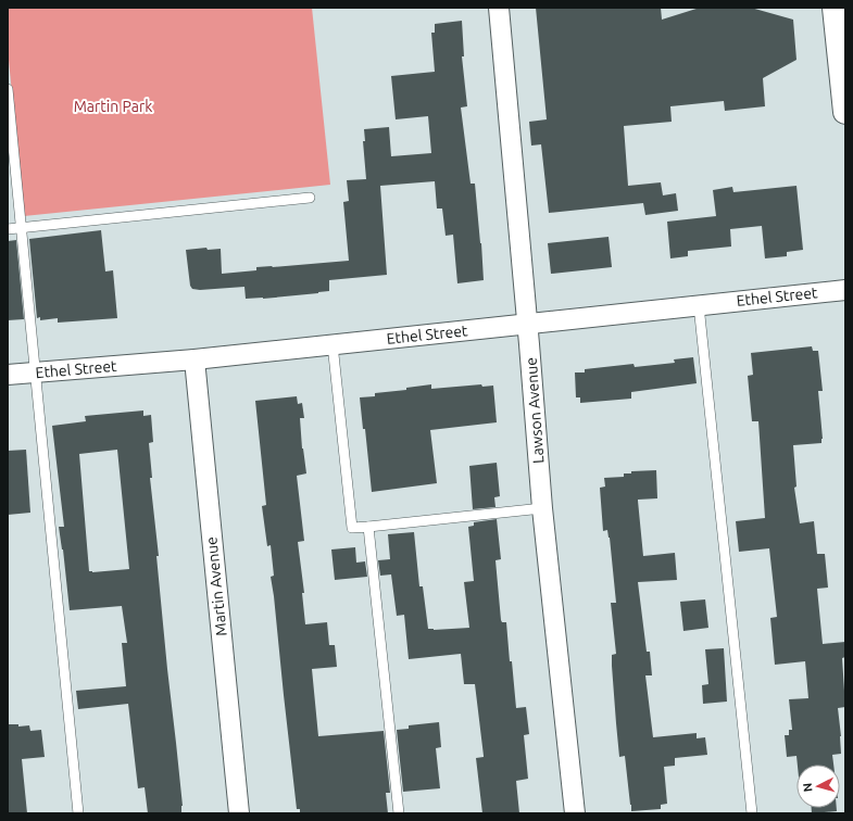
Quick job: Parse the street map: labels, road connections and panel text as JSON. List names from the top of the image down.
{
  "streets": {
    "street": ["Ethel Street", "Lawson Avenue", "Martin Avenue"]
  },
  "crossings": [
    ["Ethel Street", "Lawson Avenue"],
    ["Ethel Street", "Martin Avenue"]
  ],
  "parks": ["Martin Park"],
  "north": "left"
}
